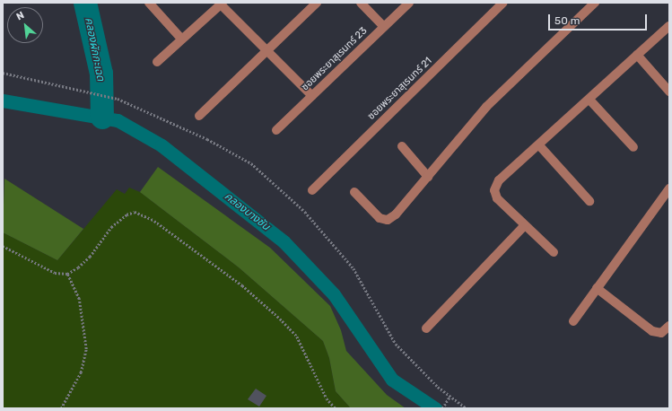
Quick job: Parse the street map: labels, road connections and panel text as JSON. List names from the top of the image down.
{
  "streets": {
    "street": ["ซอยพระยาสุเรนทร์ 23", "ซอยพระยาสุเรนทร์ 21"]
  },
  "water": ["คลองผักกะเฉด", "คลองบางชัน"],
  "scale_bar": "50 m",
  "north": "top left"
}
